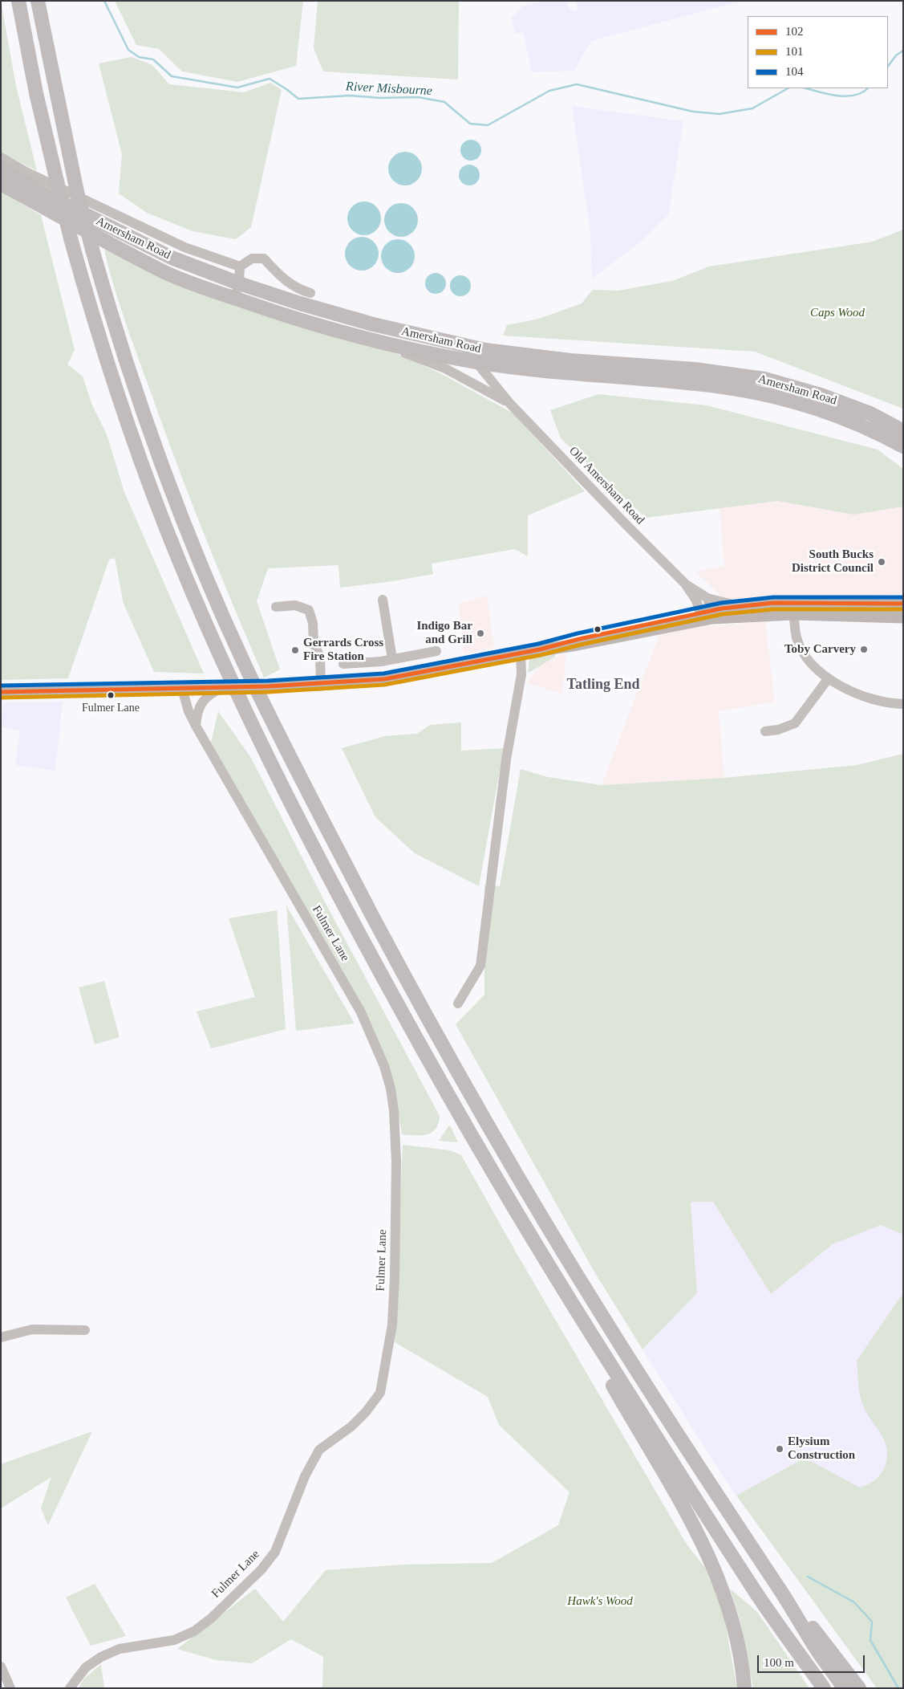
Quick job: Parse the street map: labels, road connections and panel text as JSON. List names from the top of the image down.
{
  "streets": {
    "highway": ["Amersham Road"],
    "street": ["Old Amersham Road", "Fulmer Lane"]
  },
  "crossings": [
    ["Amersham Road", "Old Amersham Road"]
  ],
  "districts": ["Tatling End"],
  "water": ["River Misbourne"],
  "parks": ["Caps Wood", "Hawk's Wood"],
  "places": [
    "South Bucks District Council",
    "Indigo Bar and Grill",
    "Toby Carvery",
    "Gerrards Cross Fire Station",
    "Fulmer Lane",
    "Elysium Construction"
  ],
  "lines": ["transit line 104", "transit line 102", "transit line 101"],
  "legend": ["102", "101", "104"],
  "scale_bar": "100 m"
}
